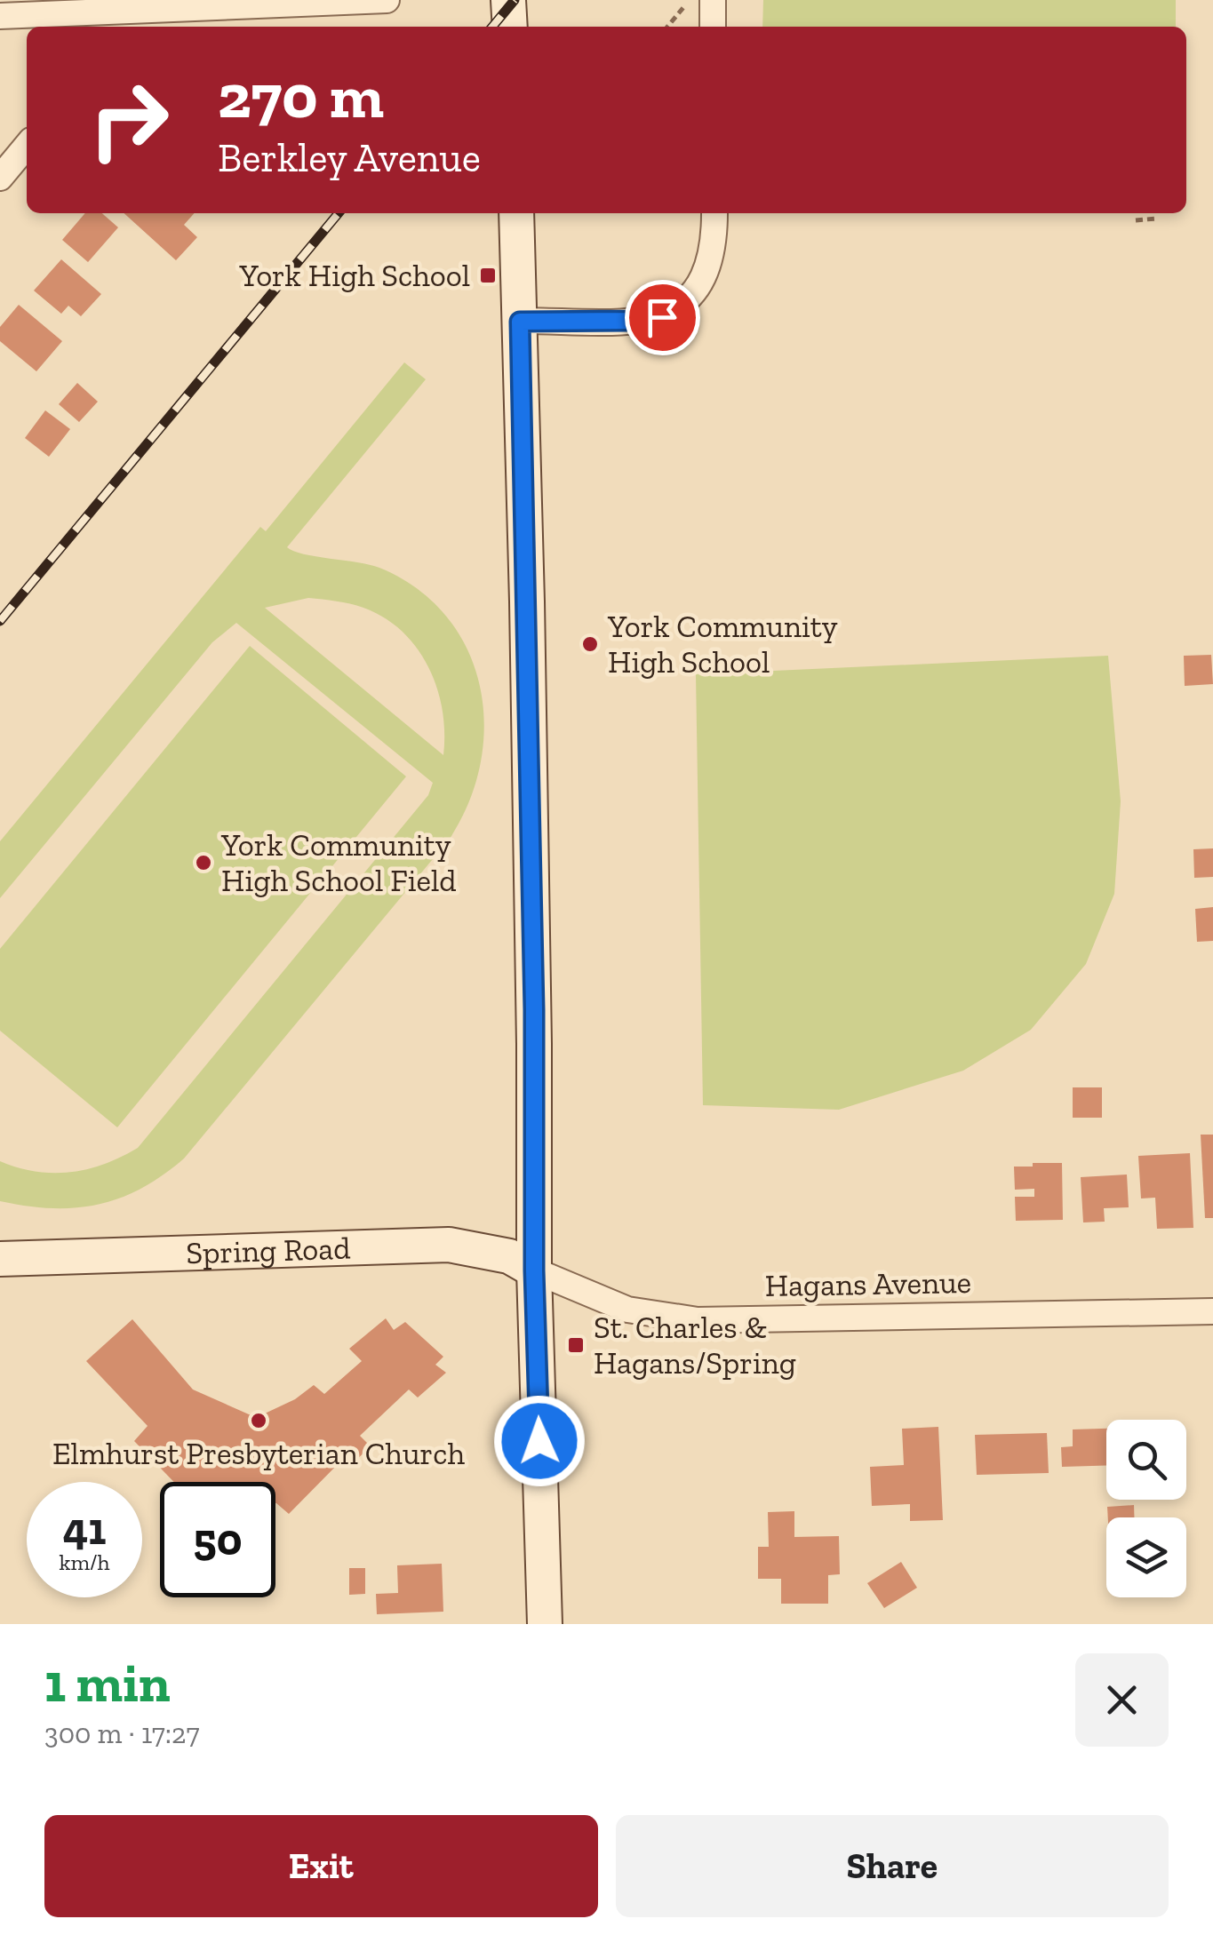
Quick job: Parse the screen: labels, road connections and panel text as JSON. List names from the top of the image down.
{
  "streets": {
    "main road": ["Spring Road"],
    "street": ["Hagans Avenue"]
  },
  "crossings": [
    ["Spring Road", "Hagans Avenue"]
  ],
  "places": {
    "transit": ["York High School", "St. Charles & Hagans/Spring"],
    "other": ["York Community High School", "York Community High School Field", "Elmhurst Presbyterian Church"]
  },
  "page": {
    "turn": ["270 m", "Berkley Avenue"],
    "speed": "41 km/h",
    "limit": "50",
    "heading": ["1 min", "300 m · 17:27"],
    "buttons": ["Exit", "Share"]
  }
}
